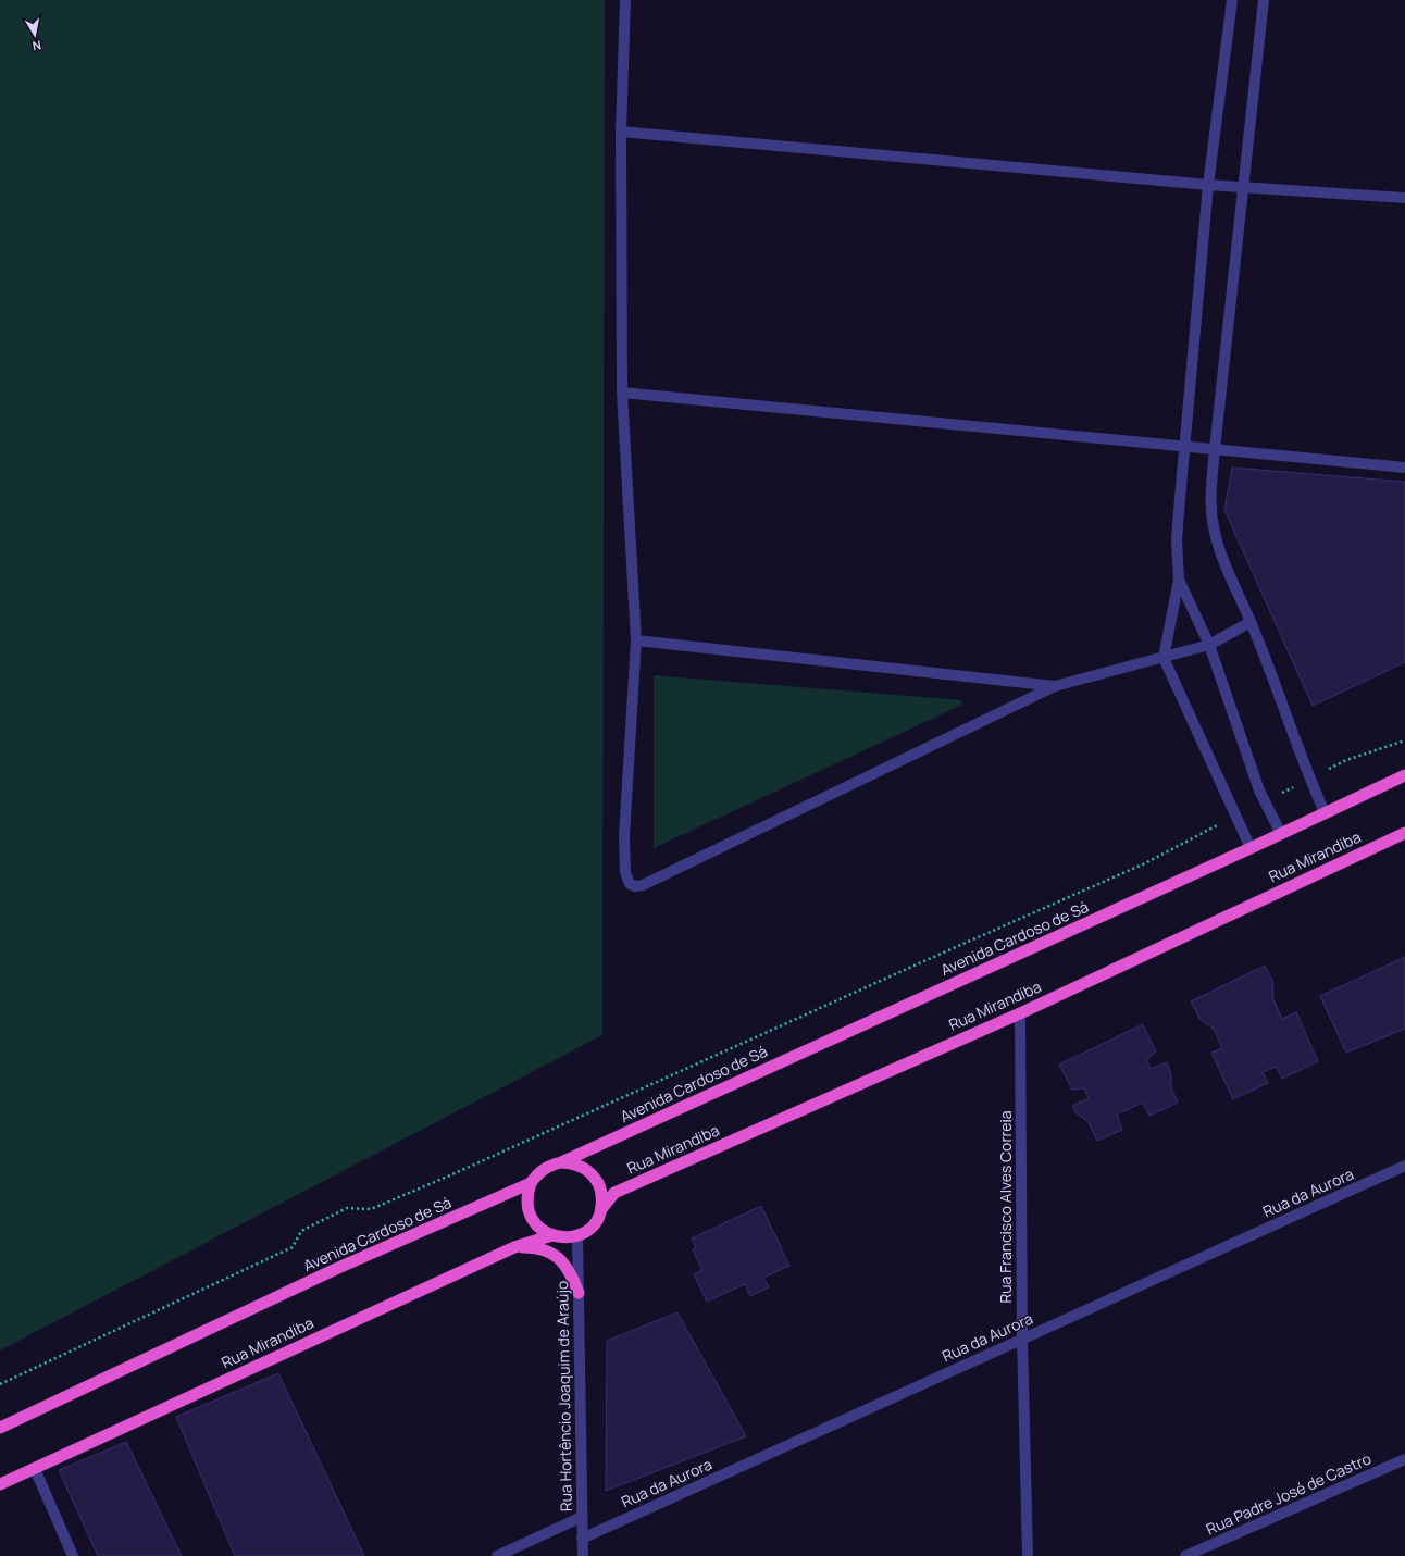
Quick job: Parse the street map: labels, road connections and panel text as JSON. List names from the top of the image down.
{
  "streets": {
    "highway": ["Rua Mirandiba", "Avenida Cardoso de Sá"],
    "street": [
      "Rua da Aurora",
      "Rua Francisco Alves Correia",
      "Rua Hortêncio Joaquim de Araújo",
      "Rua Padre José de Castro"
    ]
  },
  "crossings": [
    ["Rua Mirandiba", "Avenida Cardoso de Sá"],
    ["Rua Mirandiba", "Rua Francisco Alves Correia"],
    ["Rua Mirandiba", "Rua Hortêncio Joaquim de Araújo"],
    ["Avenida Cardoso de Sá", "Rua Hortêncio Joaquim de Araújo"],
    ["Rua da Aurora", "Rua Francisco Alves Correia"],
    ["Rua da Aurora", "Rua Hortêncio Joaquim de Araújo"]
  ],
  "north": "bottom"
}
